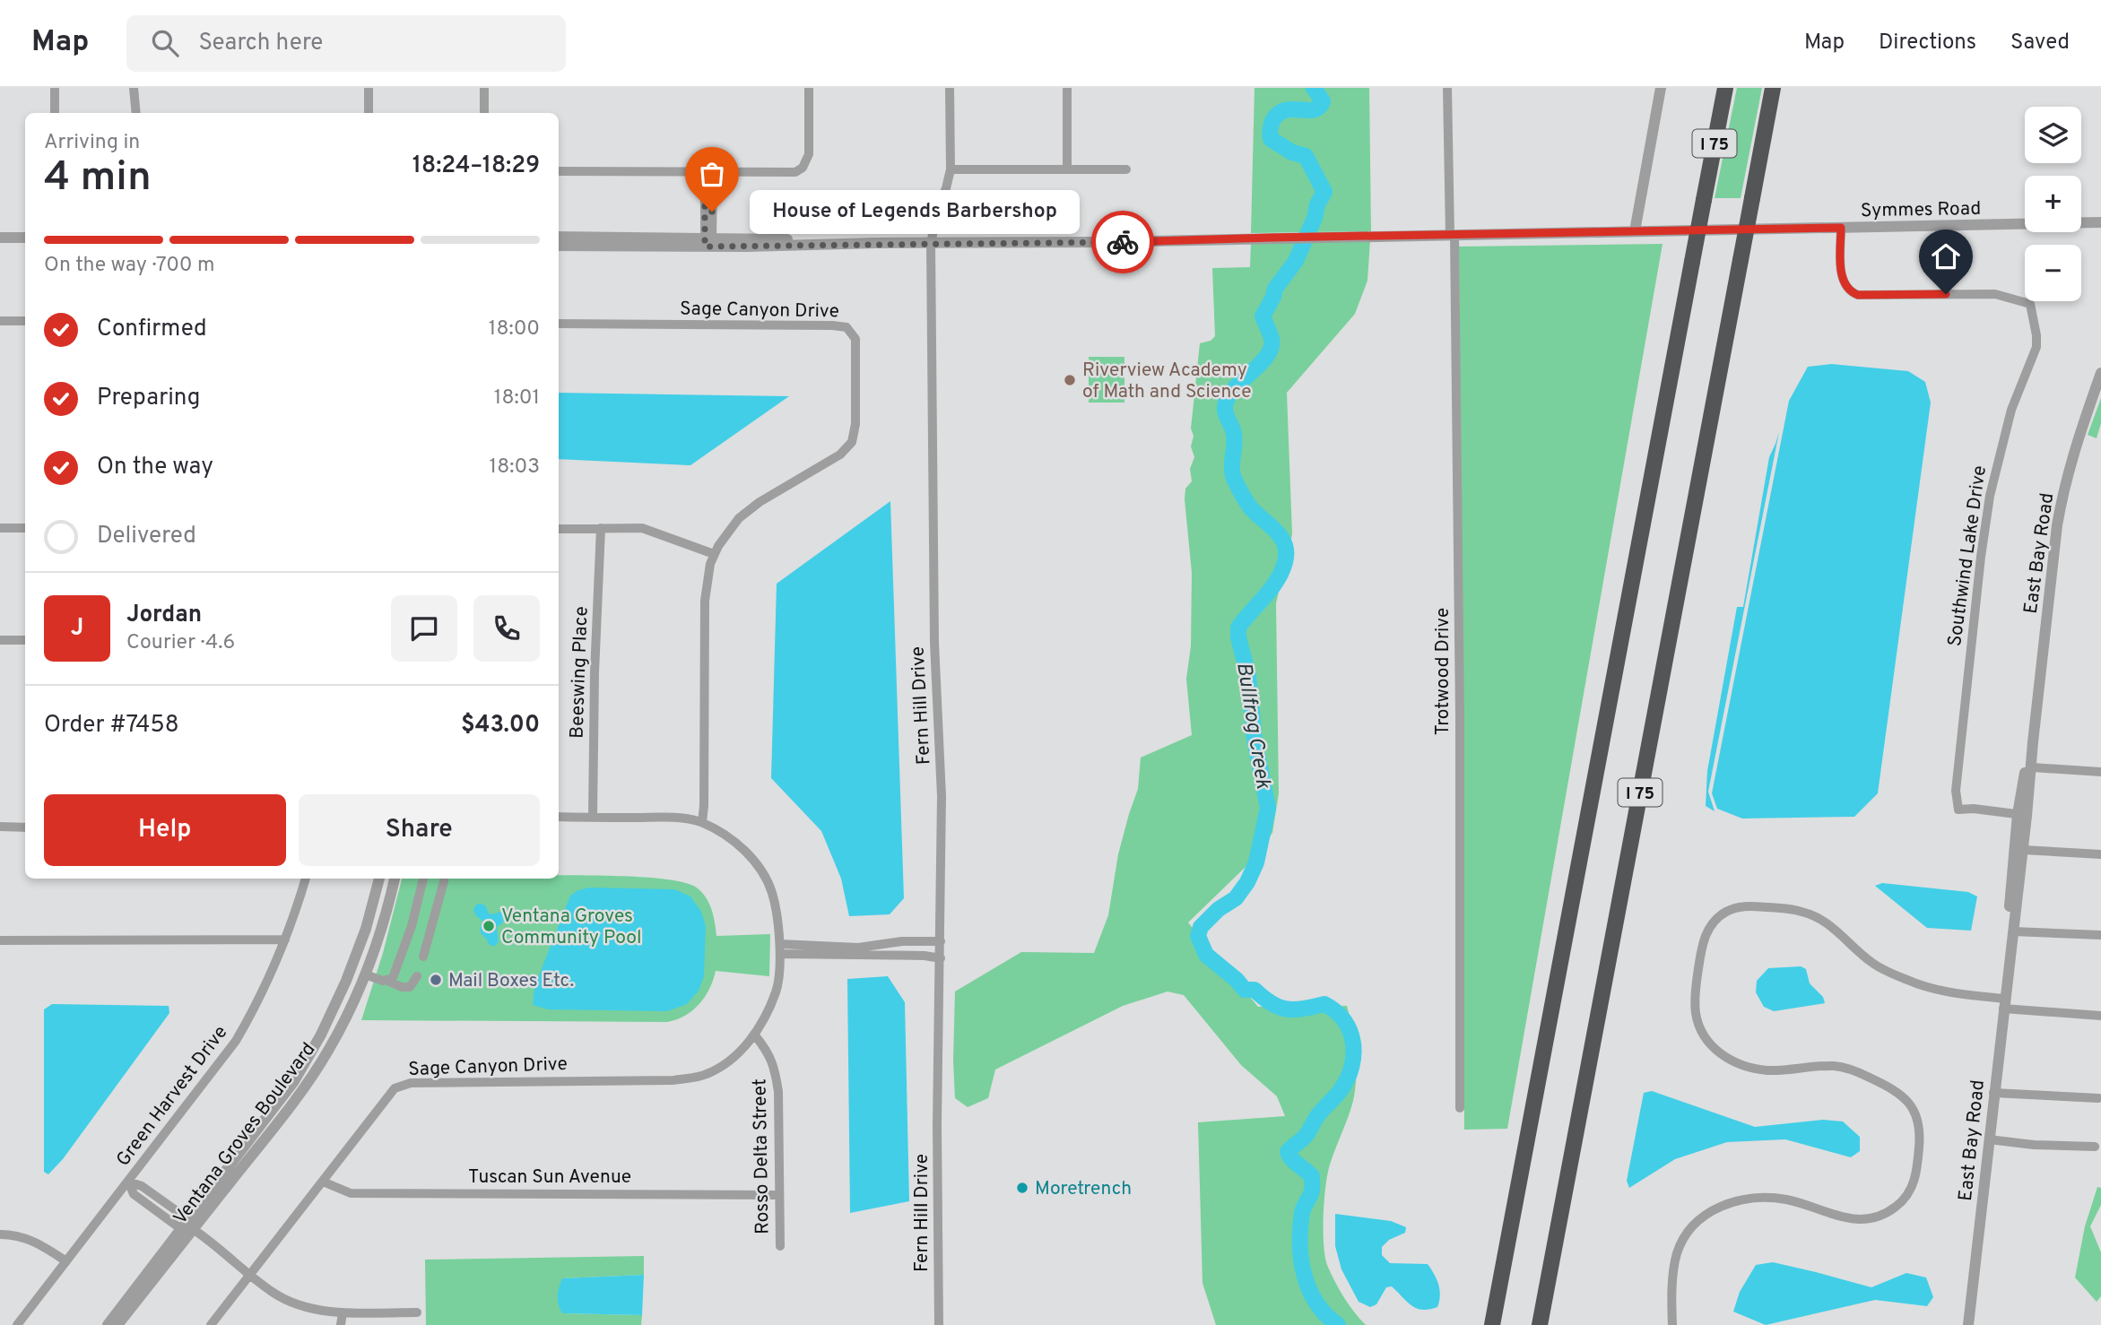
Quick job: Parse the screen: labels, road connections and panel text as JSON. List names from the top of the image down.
{
  "streets": {
    "highway": ["I 75"],
    "street": [
      "Symmes Road",
      "Sage Canyon Drive",
      "East Bay Road",
      "Southwind Lake Drive",
      "Trotwood Drive",
      "Beeswing Place",
      "Fern Hill Drive",
      "Green Harvest Drive",
      "Ventana Groves Boulevard",
      "Rosso Delta Street",
      "Tuscan Sun Avenue"
    ]
  },
  "crossings": [
    ["Symmes Road", "Southwind Lake Drive"],
    ["Symmes Road", "Trotwood Drive"],
    ["Symmes Road", "Fern Hill Drive"],
    ["Sage Canyon Drive", "Rosso Delta Street"],
    ["Sage Canyon Drive", "Tuscan Sun Avenue"],
    ["East Bay Road", "Southwind Lake Drive"],
    ["Rosso Delta Street", "Tuscan Sun Avenue"]
  ],
  "water": ["Bullfrog Creek"],
  "places": [
    "House of Legends Barbershop",
    "Riverview Academy of Math and Science",
    "Ventana Groves Community Pool",
    "Mail Boxes Etc.",
    "Moretrench"
  ],
  "page": {
    "header": "Map",
    "search": "Search here",
    "nav": ["Map", "Directions", "Saved"],
    "map_buttons": ["+", "−"],
    "heading": ["4 min", "Arriving in", "18:24–18:29"],
    "panel": [
      "Jordan",
      "Courier · 4.6",
      "Order #7458",
      "$43.00"
    ],
    "bubble": "House of Legends Barbershop",
    "bar": "On the way · 700 m",
    "list": [
      ["Confirmed", "18:00"],
      ["Preparing", "18:01"],
      ["On the way", "18:03"],
      "Delivered"
    ],
    "round": "J",
    "buttons": ["Help", "Share"]
  }
}
